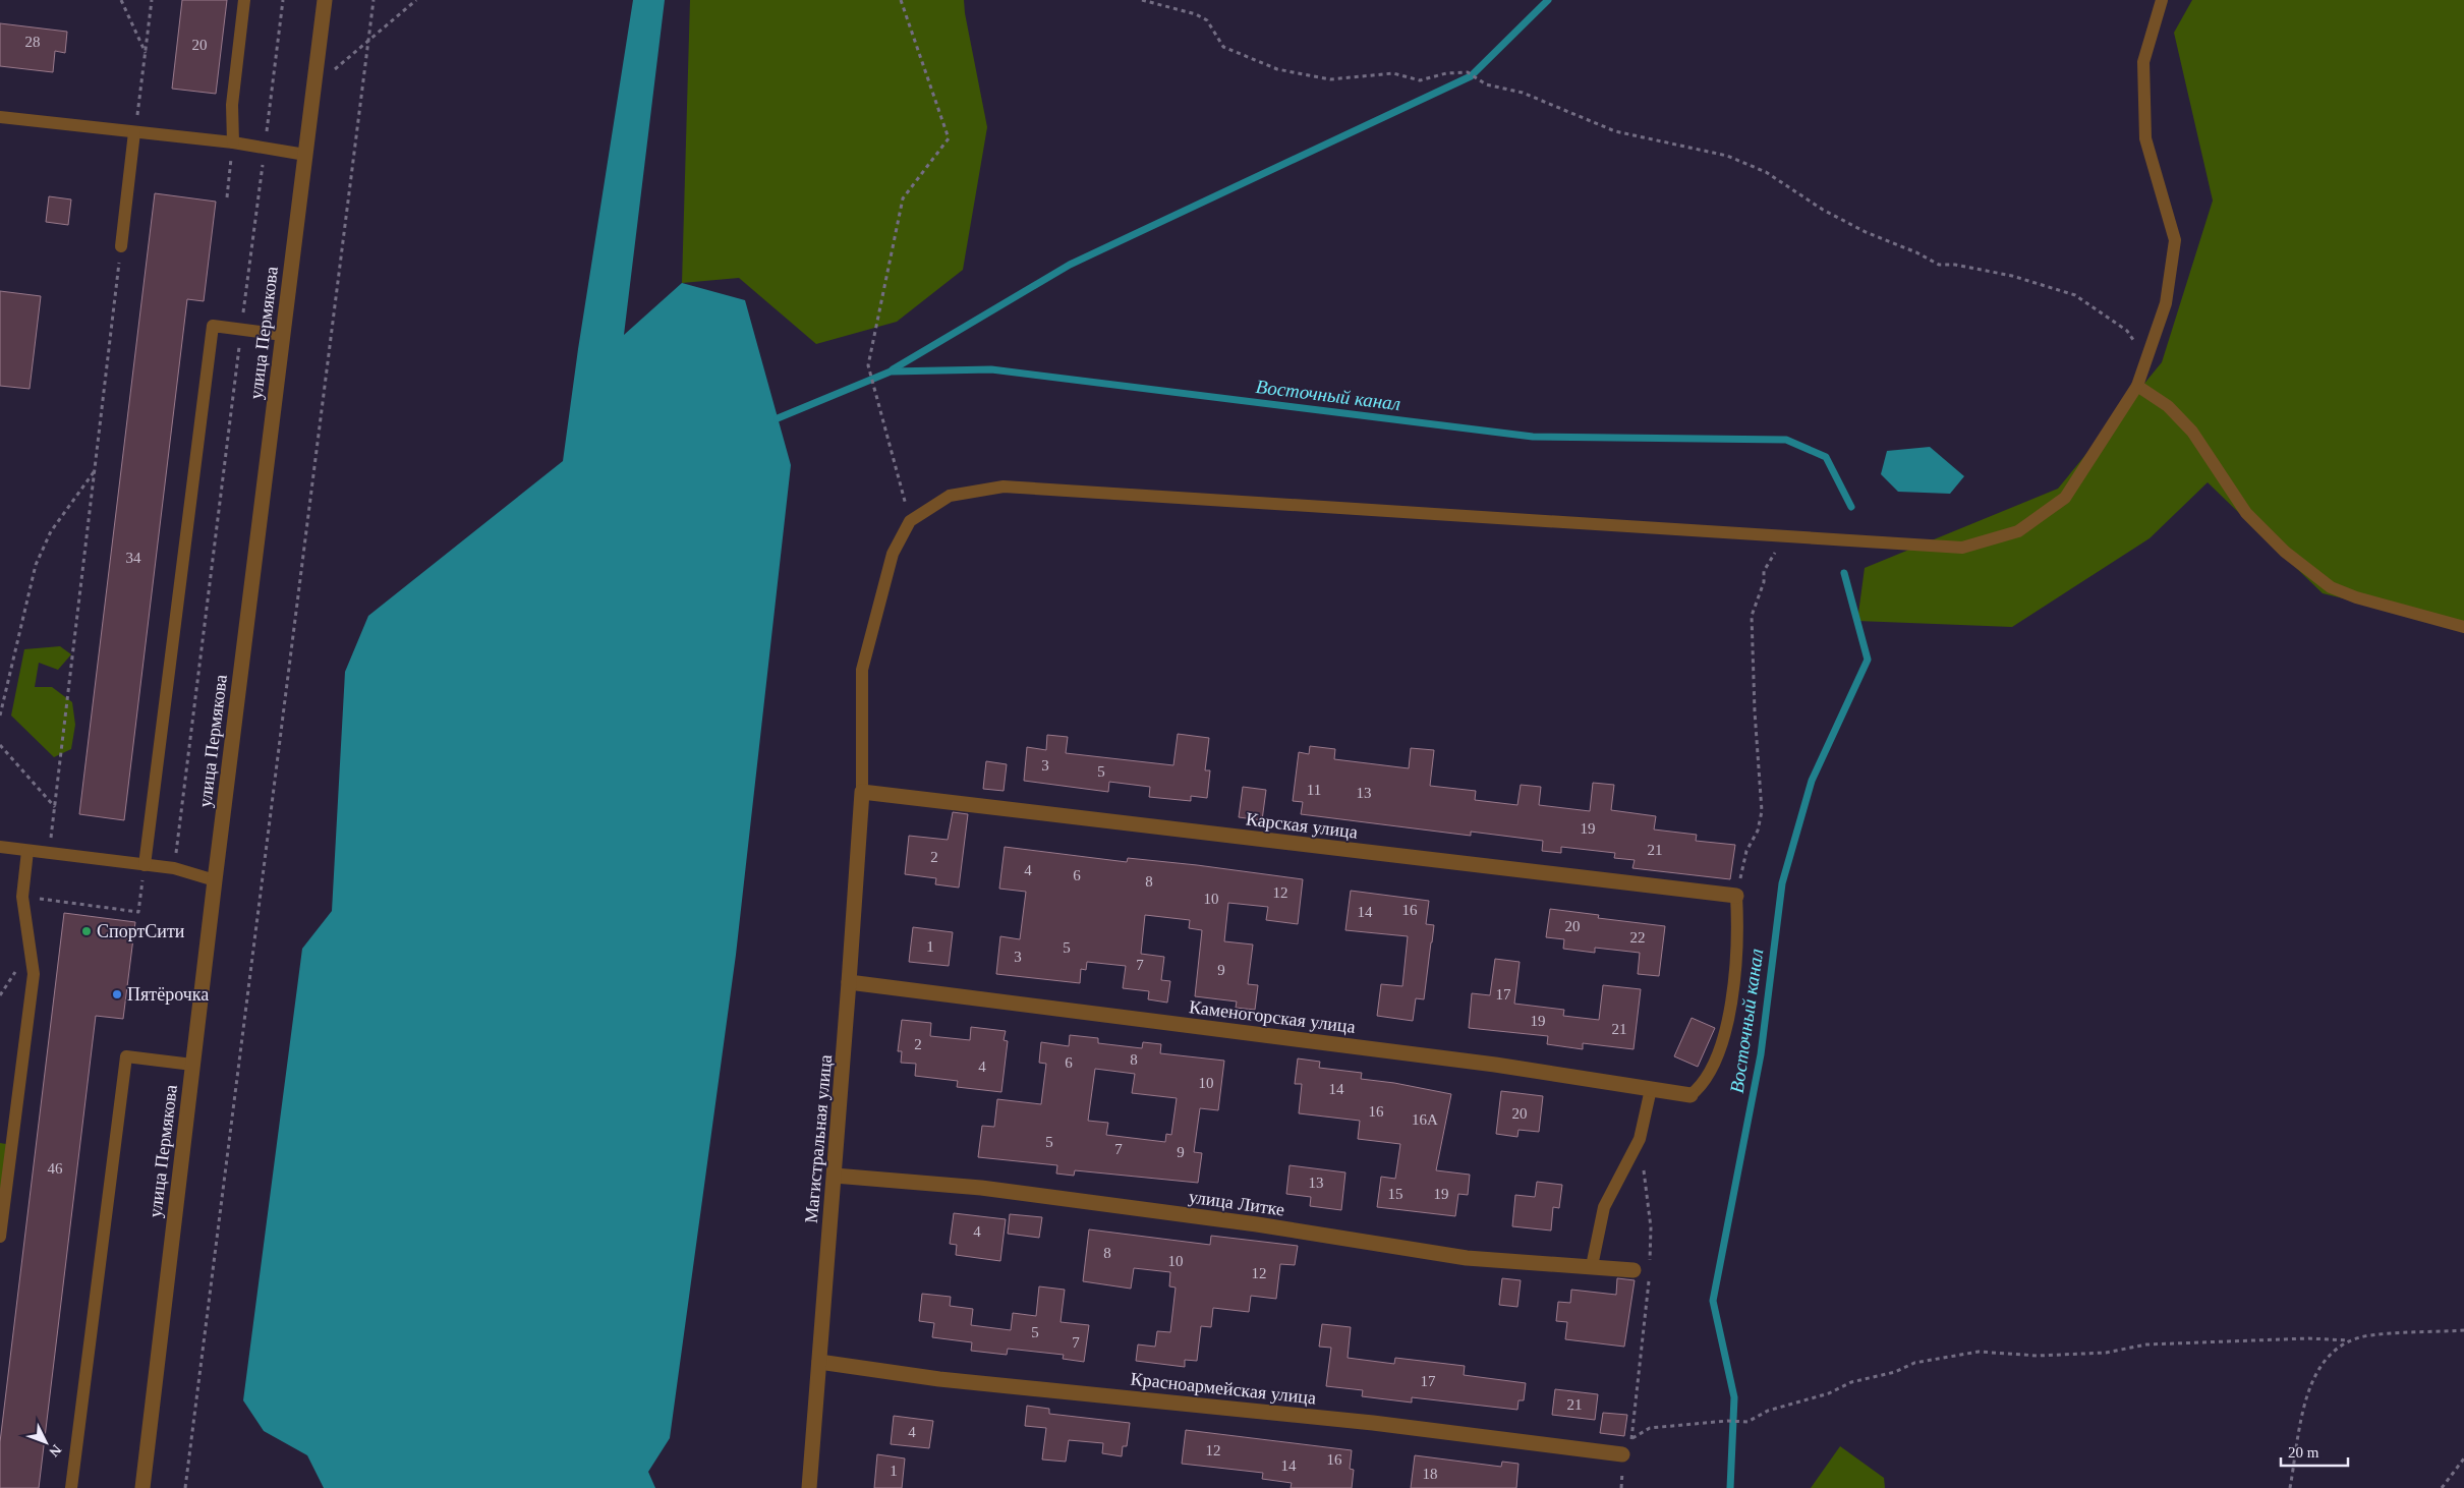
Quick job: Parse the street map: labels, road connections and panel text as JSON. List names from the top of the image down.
{
  "streets": {
    "street": [
      "улица Пермякова",
      "Карская улица",
      "Каменогорская улица",
      "Магистральная улица",
      "улица Литке",
      "Красноармейская улица"
    ]
  },
  "crossings": [
    ["Карская улица", "Магистральная улица"],
    ["Каменогорская улица", "Магистральная улица"],
    ["Магистральная улица", "улица Литке"],
    ["Магистральная улица", "Красноармейская улица"]
  ],
  "water": ["Восточный канал"],
  "places": ["СпортСити", "Пятёрочка"],
  "house_numbers": [
    "28",
    "20",
    "34",
    "3",
    "5",
    "11",
    "13",
    "19",
    "21",
    "2",
    "4",
    "6",
    "8",
    "12",
    "10",
    "16",
    "14",
    "20",
    "22",
    "1",
    "5",
    "3",
    "7",
    "9",
    "17",
    "19",
    "21",
    "2",
    "8",
    "6",
    "4",
    "10",
    "14",
    "16",
    "20",
    "16А",
    "5",
    "7",
    "9",
    "46",
    "13",
    "15",
    "19",
    "4",
    "8",
    "10",
    "12",
    "5",
    "7",
    "17",
    "21",
    "4",
    "12",
    "16",
    "14",
    "1",
    "18"
  ],
  "scale_bar": "20 m",
  "north": "bottom right"
}
